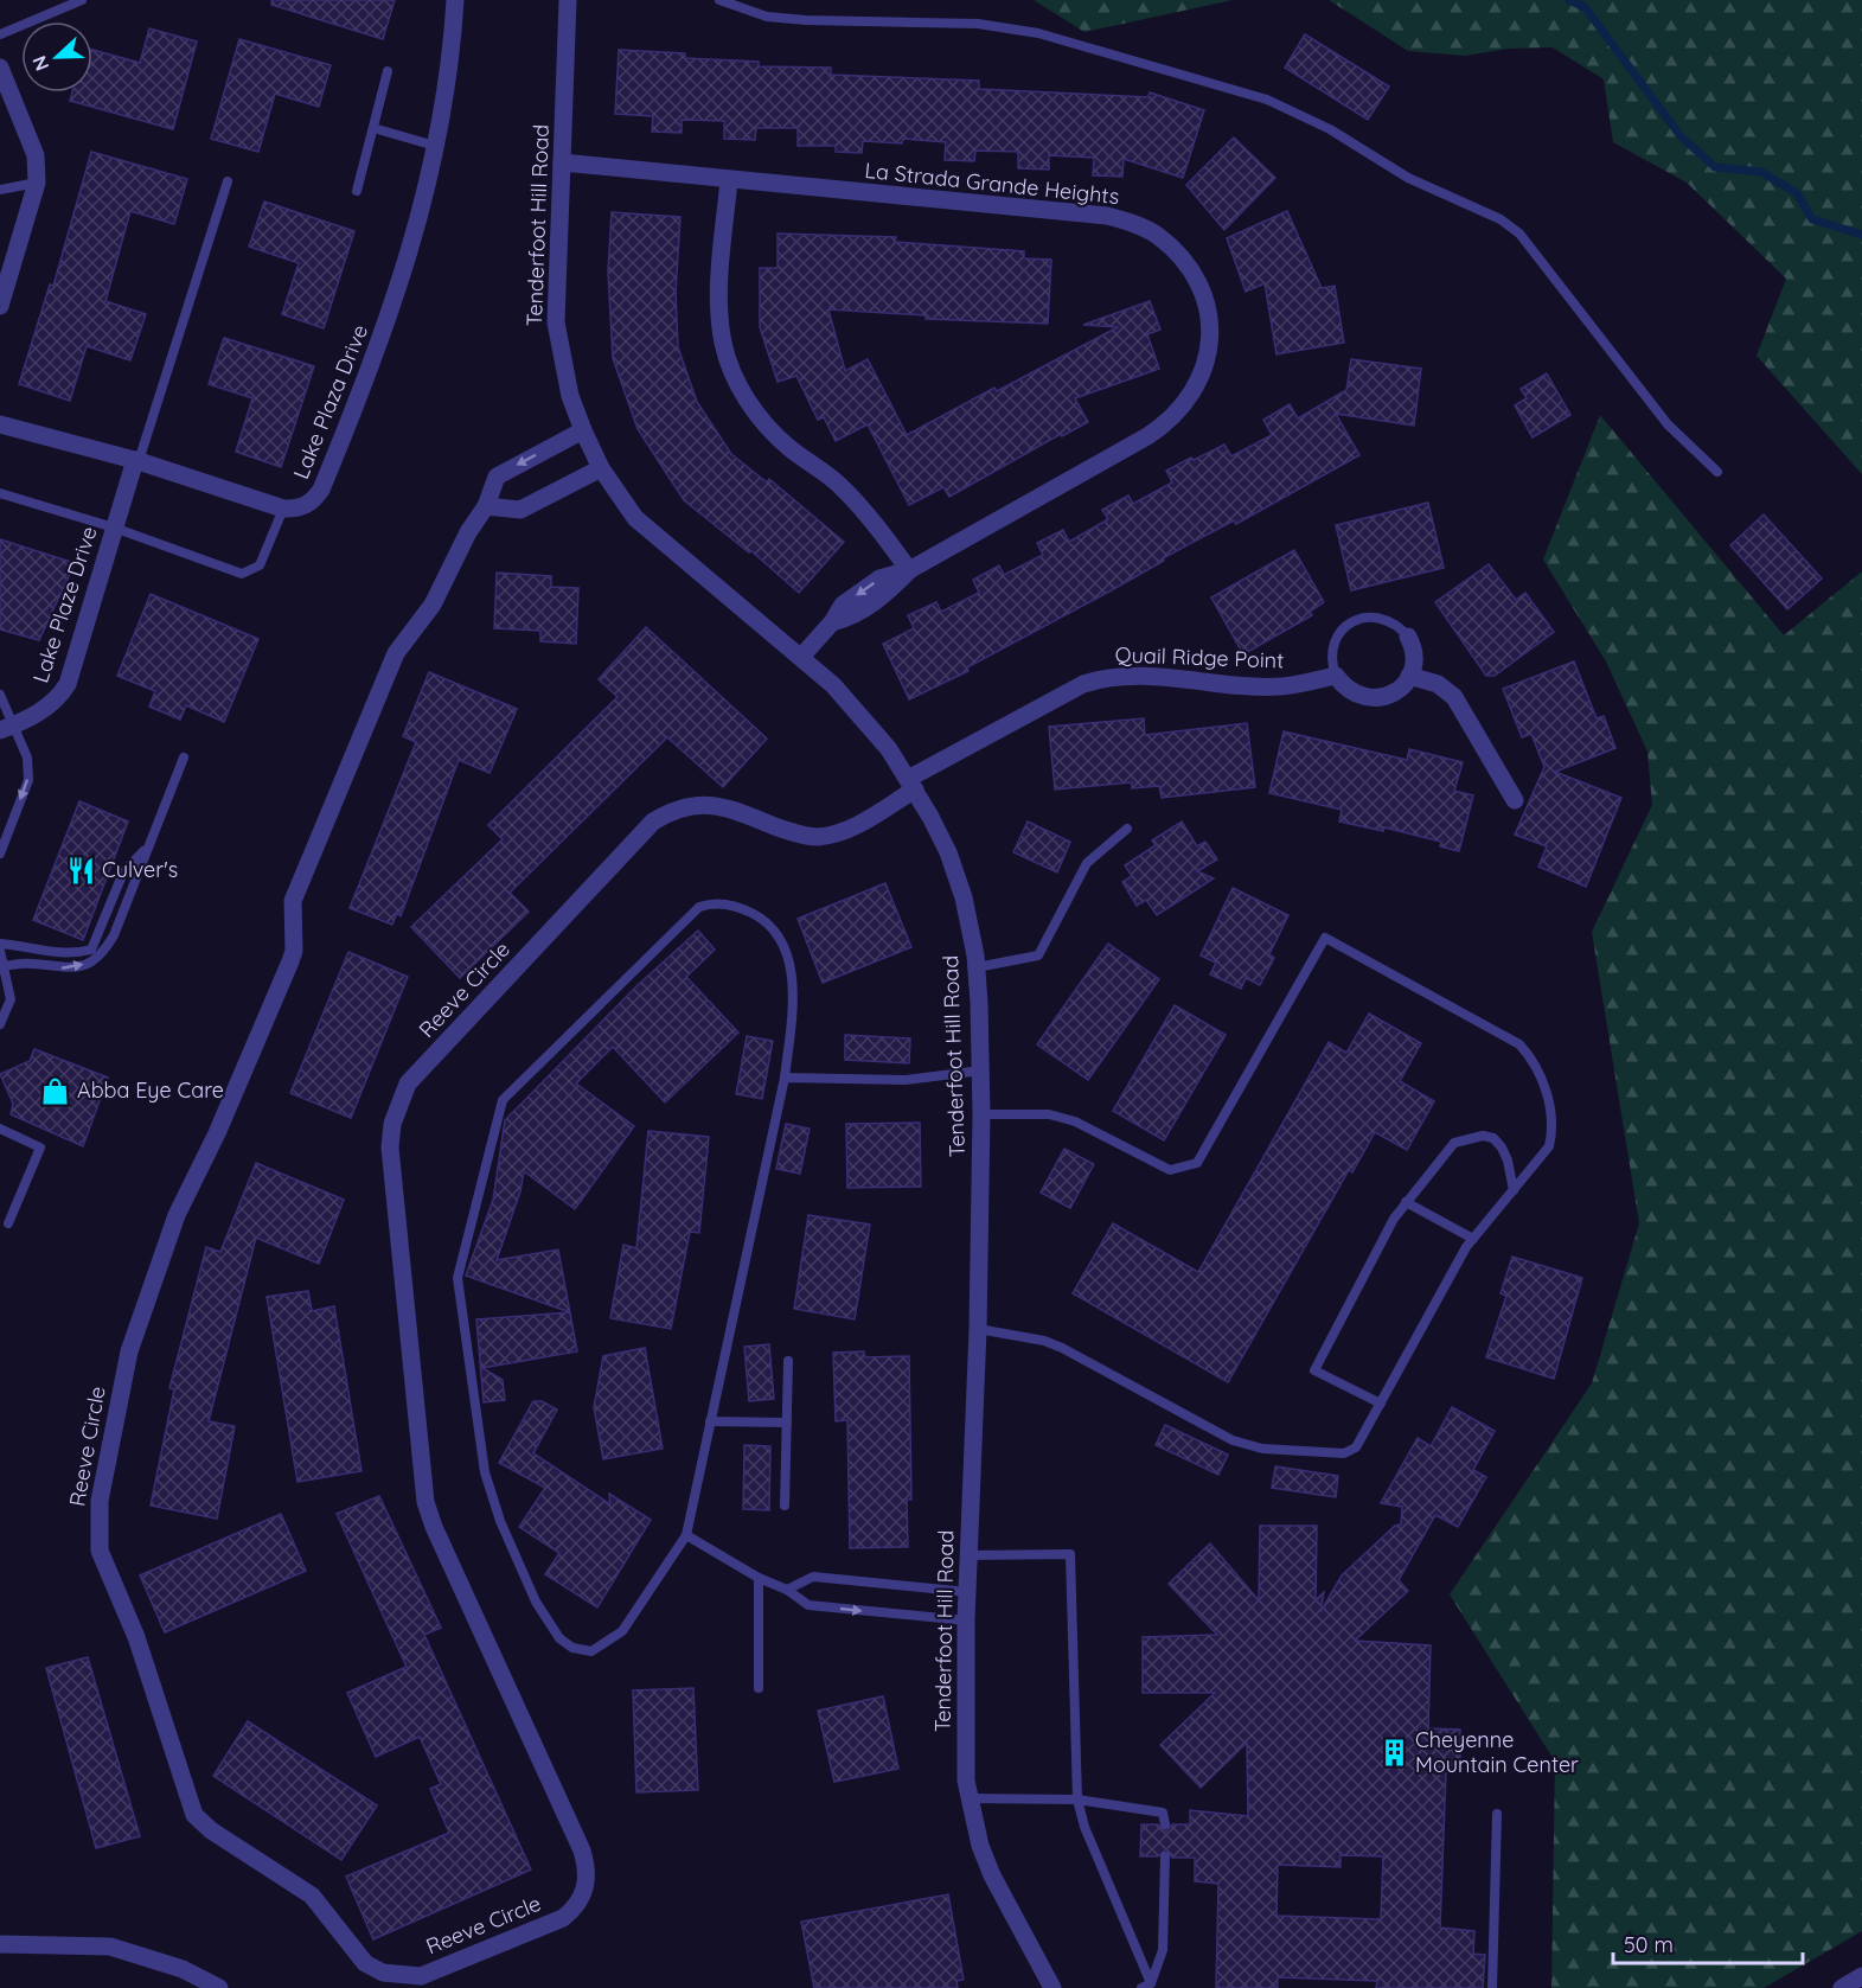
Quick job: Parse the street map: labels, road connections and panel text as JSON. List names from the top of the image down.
{
  "streets": {
    "street": [
      "La Strada Grande Heights",
      "Tenderfoot Hill Road",
      "Lake Plaza Drive",
      "Lake Plaze Drive",
      "Quail Ridge Point",
      "Reeve Circle"
    ]
  },
  "crossings": [
    ["La Strada Grande Heights", "Tenderfoot Hill Road"],
    ["Tenderfoot Hill Road", "Quail Ridge Point"],
    ["Tenderfoot Hill Road", "Reeve Circle"],
    ["Quail Ridge Point", "Reeve Circle"]
  ],
  "places": {
    "restaurant": ["Culver's"],
    "shop": ["Abba Eye Care"],
    "building": ["Cheyenne Mountain Center"]
  },
  "scale_bar": "50 m",
  "north": "left"
}
